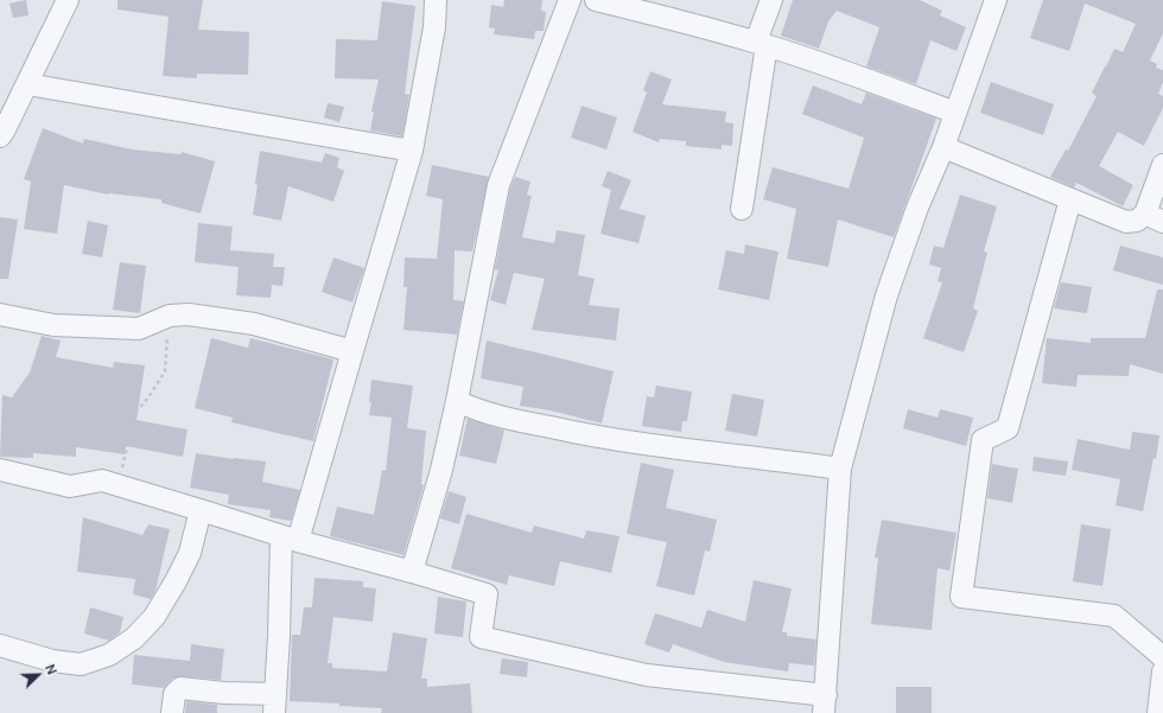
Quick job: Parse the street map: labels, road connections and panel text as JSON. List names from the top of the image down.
{
  "north": "top right"
}
